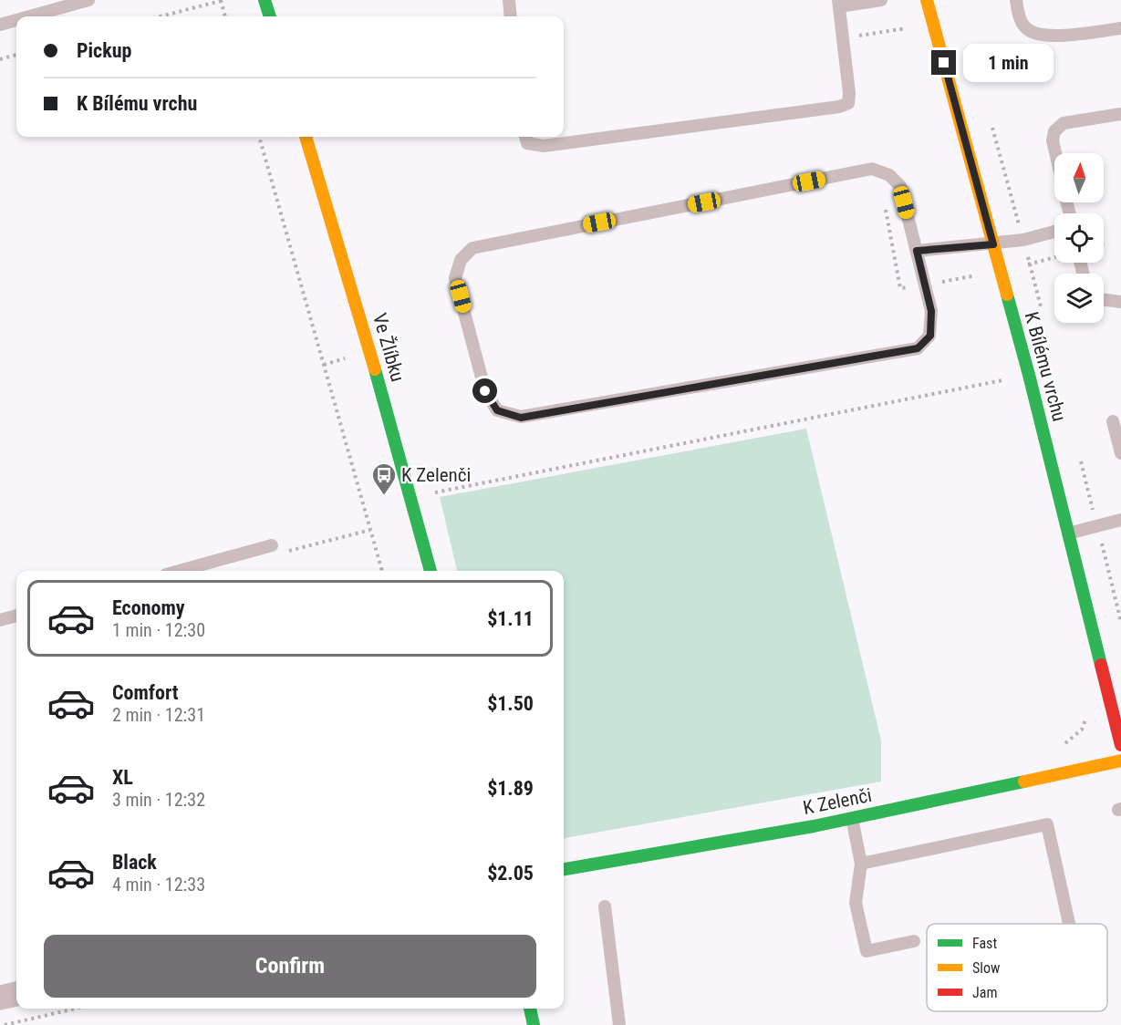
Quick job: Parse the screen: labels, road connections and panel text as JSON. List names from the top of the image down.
{
  "streets": {
    "street": ["Ve Žlíbku", "K Bílému vrchu", "K Zelenči"]
  },
  "places": {
    "bus stop": ["K Zelenči"]
  },
  "legend": ["Fast", "Slow", "Jam"],
  "north": "top",
  "page": {
    "banner": ["Pickup", "K Bílému vrchu"],
    "bubble": "1 min",
    "list": [
      {
        "name": "Economy",
        "note": "1 min · 12:30",
        "value": "$1.11"
      },
      {
        "name": "Comfort",
        "note": "2 min · 12:31",
        "value": "$1.50"
      },
      {
        "name": "XL",
        "note": "3 min · 12:32",
        "value": "$1.89"
      },
      {
        "name": "Black",
        "note": "4 min · 12:33",
        "value": "$2.05"
      }
    ],
    "buttons": "Confirm"
  }
}
